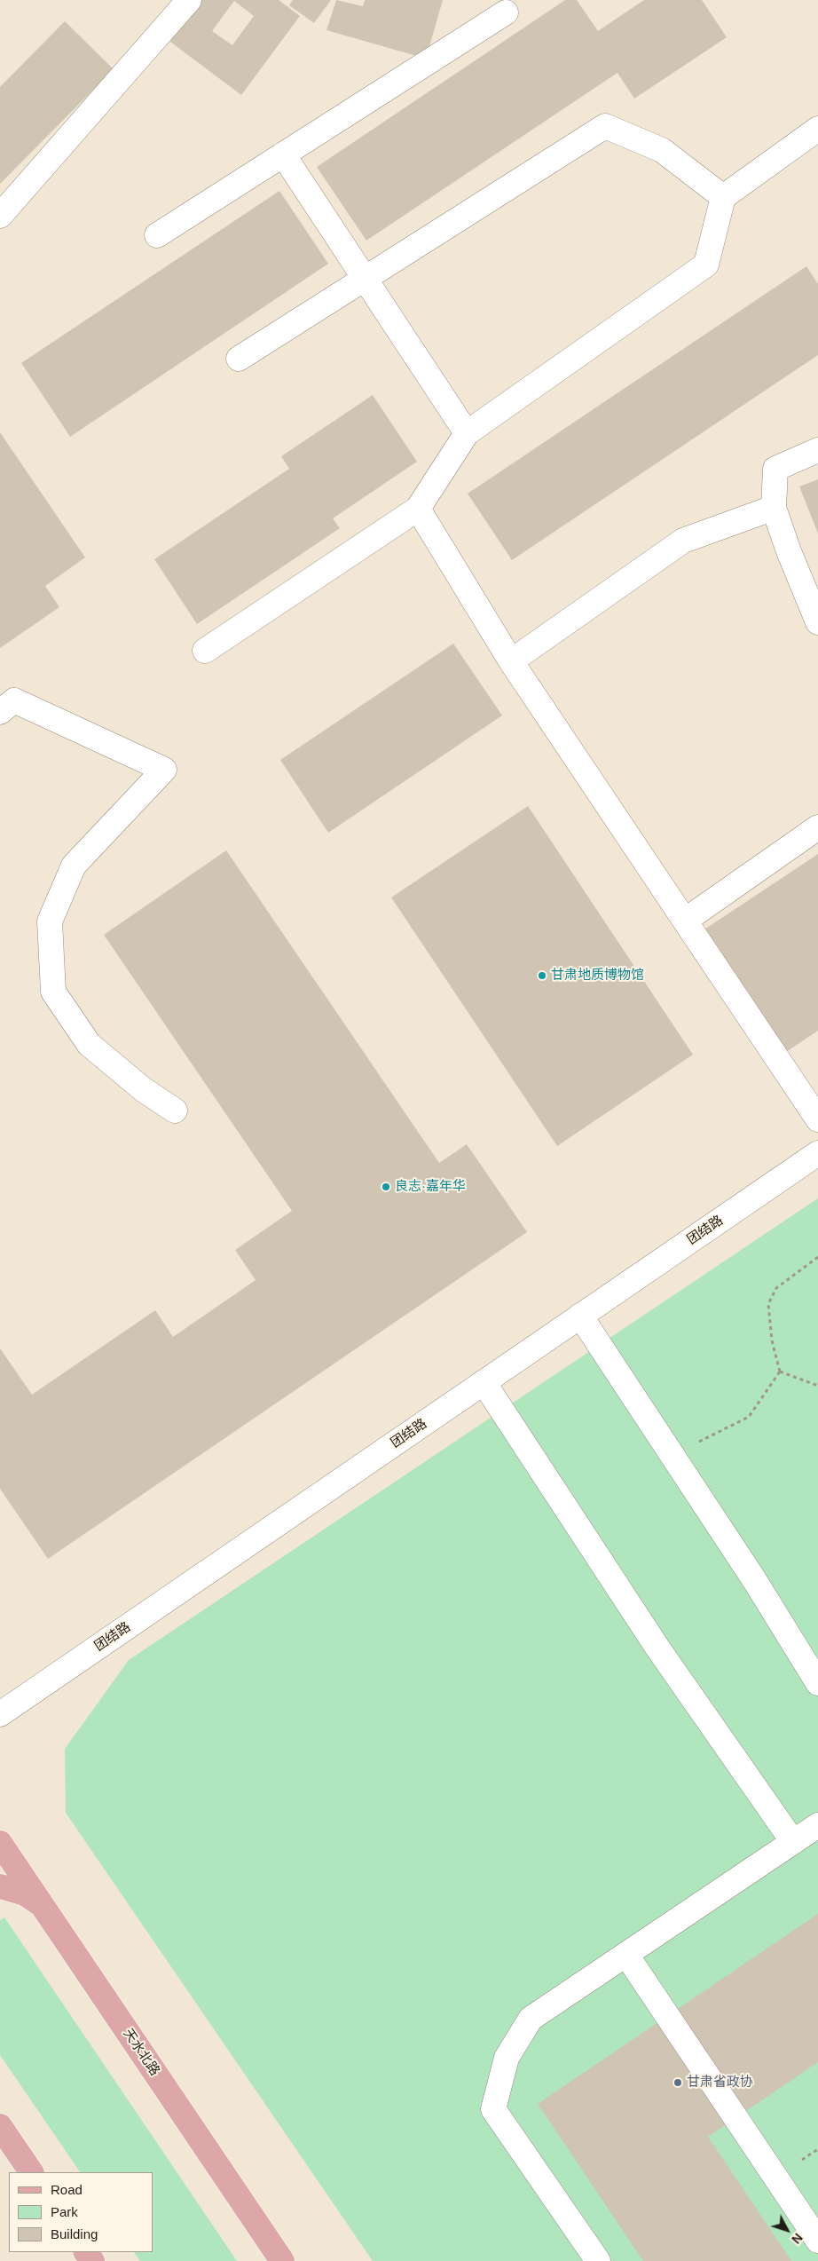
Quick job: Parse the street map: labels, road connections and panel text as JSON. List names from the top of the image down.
{
  "streets": {
    "main road": ["天水北路"],
    "street": ["团结路"]
  },
  "places": ["甘肃地质博物馆", "良志·嘉年华", "甘肃省政协"],
  "legend": ["Road", "Park", "Building"],
  "north": "bottom right"
}
